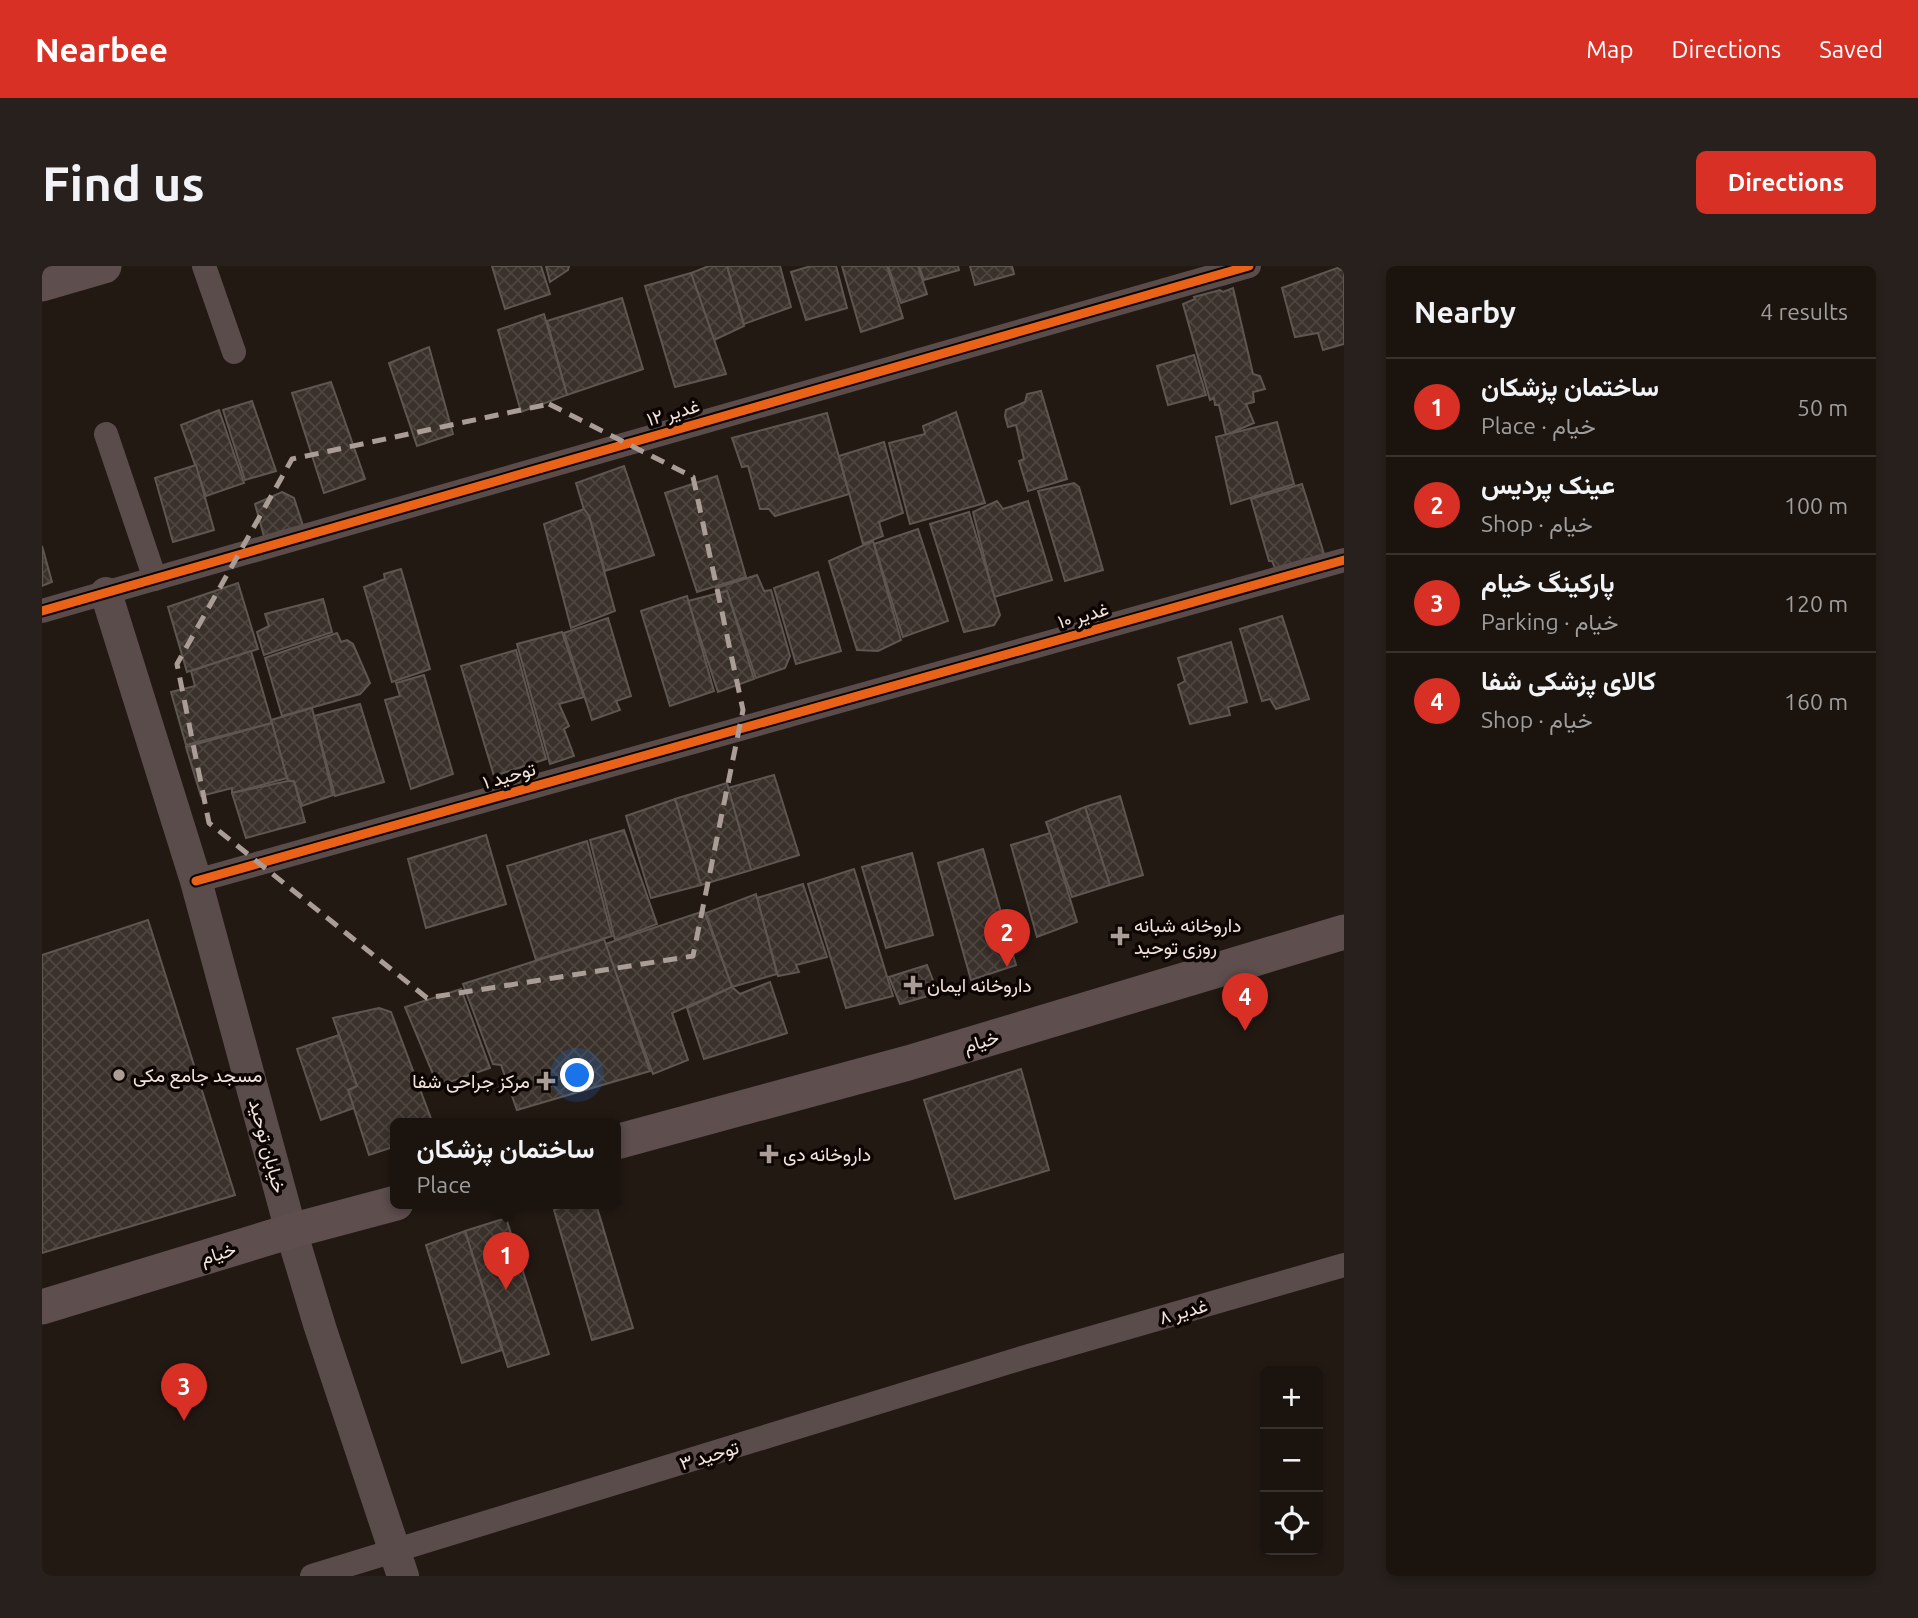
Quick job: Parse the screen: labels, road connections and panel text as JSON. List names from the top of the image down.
{
  "streets": {
    "main road": ["خیام"],
    "street": [
      "غدیر ۱۲",
      "غدیر ۱۰",
      "توحید ۱",
      "خیابان توحید",
      "غدیر ۸",
      "توحید ۳"
    ]
  },
  "crossings": [
    ["غدیر ۱۲", "خیابان توحید"],
    ["غدیر ۱۰", "توحید ۱"],
    ["توحید ۱", "خیابان توحید"],
    ["خیام", "خیابان توحید"],
    ["خیابان توحید", "توحید ۳"],
    ["غدیر ۸", "توحید ۳"]
  ],
  "places": {
    "health": [
      "داروخانه شبانه روزی توحید",
      "داروخانه ایمان",
      "مرکز جراحی شفا",
      "داروخانه دی"
    ],
    "other": ["مسجد جامع مکی"]
  },
  "page": {
    "header": "Nearbee",
    "nav": ["Map", "Directions", "Saved"],
    "buttons": "Directions",
    "title": "Find us",
    "heading": ["Nearby", "4 results"],
    "list": [
      {
        "mark": "1",
        "name": "ساختمان پزشکان",
        "note": "Place · خیام",
        "value": "50 m"
      },
      {
        "mark": "2",
        "name": "عینک پردیس",
        "note": "Shop · خیام",
        "value": "100 m"
      },
      {
        "mark": "3",
        "name": "پارکینگ خیام",
        "note": "Parking · خیام",
        "value": "120 m"
      },
      {
        "mark": "4",
        "name": "کالای پزشکی شفا",
        "note": "Shop · خیام",
        "value": "160 m"
      }
    ],
    "pins": [
      "2",
      "4",
      "1",
      "3"
    ],
    "popup": ["ساختمان پزشکان", "Place"],
    "map_buttons": ["+", "−"]
  }
}
